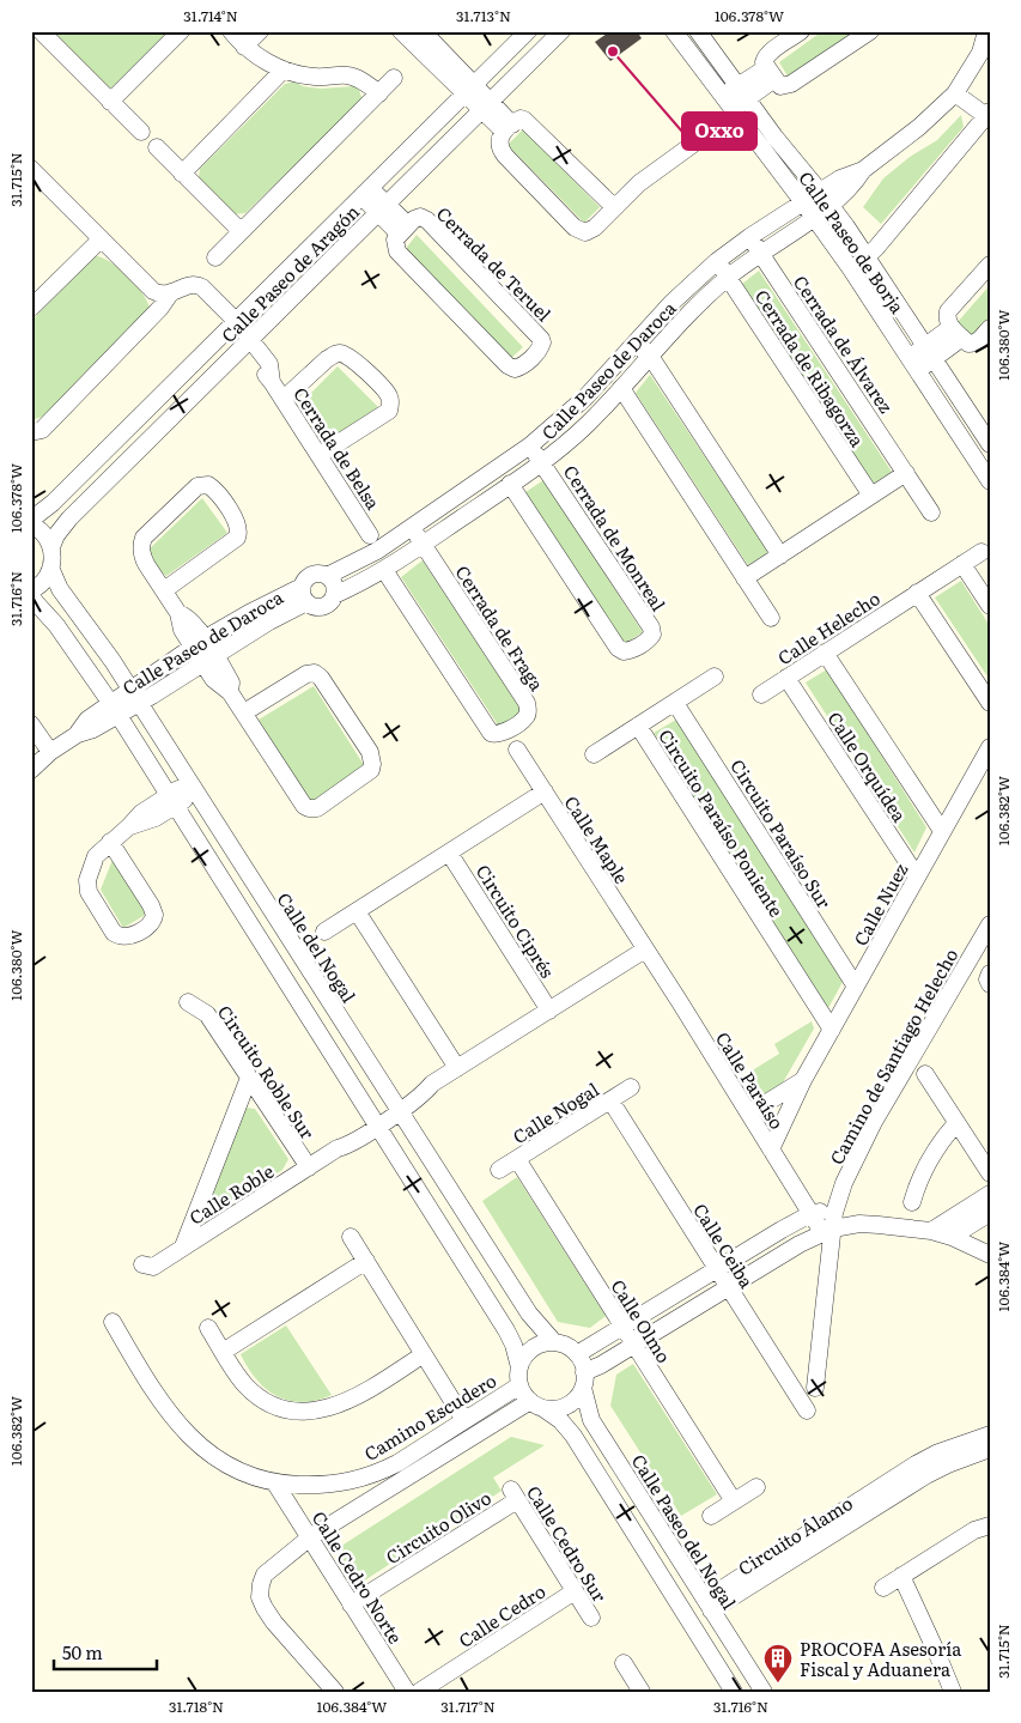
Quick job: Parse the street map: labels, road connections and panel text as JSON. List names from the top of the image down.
{
  "streets": {
    "street": [
      "Calle Paseo de Borja",
      "Cerrada de Teruel",
      "Calle Paseo de Aragón",
      "Cerrada de Álvarez",
      "Cerrada de Ribagorza",
      "Calle Paseo de Daroca",
      "Cerrada de Belsa",
      "Cerrada de Monreal",
      "Cerrada de Fraga",
      "Calle Helecho",
      "Calle Orquídea",
      "Circuito Paraíso Poniente",
      "Circuito Paraíso Sur",
      "Calle Maple",
      "Calle Nuez",
      "Circuito Ciprés",
      "Calle del Nogal",
      "Camino de Santiago Helecho",
      "Circuito Roble Sur",
      "Calle Paraíso",
      "Calle Nogal",
      "Calle Roble",
      "Calle Ceiba",
      "Calle Olmo",
      "Camino Escudero",
      "Circuito Olivo",
      "Calle Paseo del Nogal",
      "Circuito Álamo",
      "Calle Cedro Sur",
      "Calle Cedro Norte",
      "Calle Cedro"
    ]
  },
  "crossings": [
    ["Calle Paseo de Borja", "Calle Paseo de Daroca"],
    ["Calle Paseo de Aragón", "Cerrada de Belsa"],
    ["Cerrada de Álvarez", "Calle Paseo de Daroca"],
    ["Cerrada de Ribagorza", "Calle Paseo de Daroca"],
    ["Calle Paseo de Daroca", "Cerrada de Monreal"],
    ["Calle Paseo de Daroca", "Cerrada de Fraga"],
    ["Calle Paseo de Daroca", "Calle del Nogal"],
    ["Calle Helecho", "Calle Orquídea"],
    ["Calle Orquídea", "Calle Nuez"],
    ["Circuito Paraíso Poniente", "Calle Nuez"],
    ["Circuito Paraíso Sur", "Calle Nuez"],
    ["Calle Maple", "Calle Paraíso"],
    ["Calle Nuez", "Calle Paraíso"],
    ["Calle del Nogal", "Calle Roble"],
    ["Calle del Nogal", "Camino Escudero"],
    ["Calle del Nogal", "Calle Paseo del Nogal"],
    ["Camino de Santiago Helecho", "Calle Paraíso"],
    ["Circuito Roble Sur", "Calle Roble"],
    ["Calle Nogal", "Calle Ceiba"],
    ["Calle Nogal", "Calle Olmo"],
    ["Camino Escudero", "Calle Paseo del Nogal"],
    ["Camino Escudero", "Calle Cedro Norte"],
    ["Circuito Olivo", "Calle Cedro Sur"],
    ["Circuito Olivo", "Calle Cedro Norte"],
    ["Calle Paseo del Nogal", "Circuito Álamo"],
    ["Calle Cedro Sur", "Calle Cedro"]
  ],
  "places": {
    "other": ["Oxxo"],
    "building": ["PROCOFA Asesoría Fiscal y Aduanera"]
  },
  "scale_bar": "50 m",
  "coordinates": [
    "31.714°N",
    "31.713°N",
    "106.378°W",
    "31.715°N",
    "106.380°W",
    "31.716°N",
    "106.382°W",
    "106.384°W",
    "31.718°N",
    "31.717°N"
  ]
}
